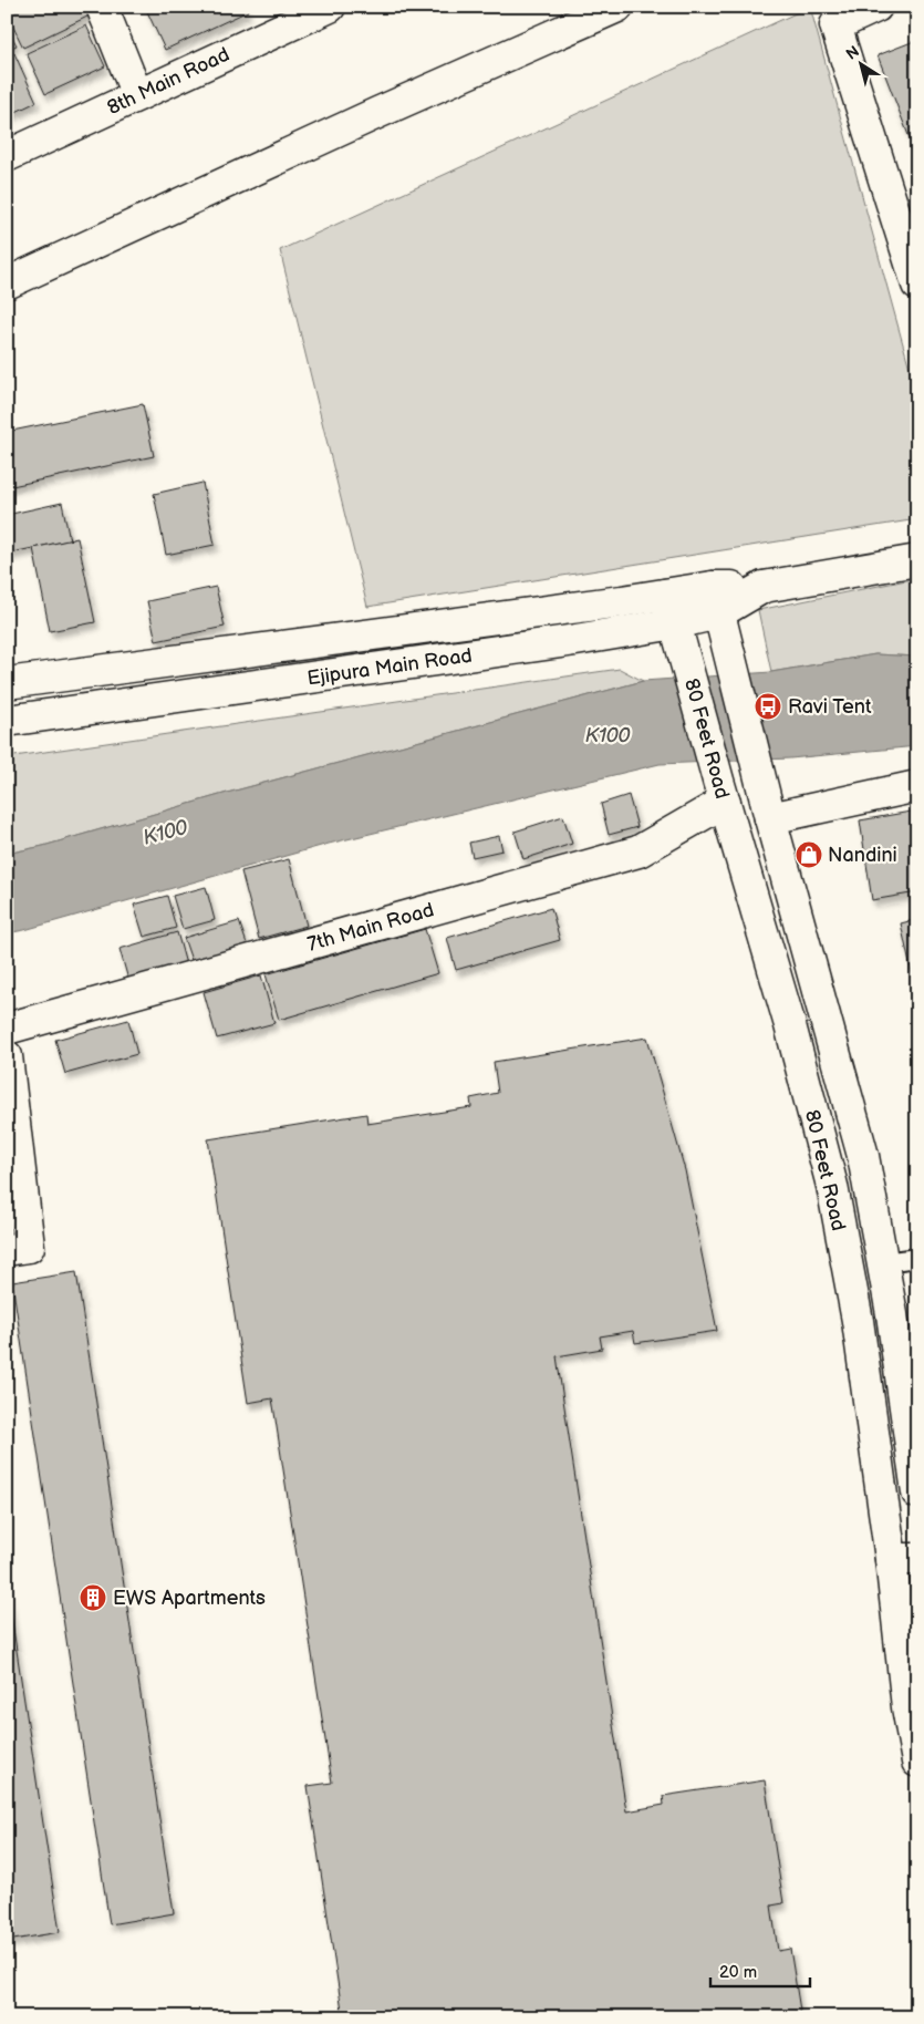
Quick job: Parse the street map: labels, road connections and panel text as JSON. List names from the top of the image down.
{
  "streets": {
    "main road": [
      "8th Main Road",
      "Ejipura Main Road",
      "80 Feet Road",
      "7th Main Road"
    ]
  },
  "crossings": [
    ["Ejipura Main Road", "80 Feet Road"],
    ["80 Feet Road", "7th Main Road"]
  ],
  "water": ["K100"],
  "places": {
    "bus stop": ["Ravi Tent"],
    "shop": ["Nandini"],
    "building": ["EWS Apartments"]
  },
  "scale_bar": "20 m",
  "north": "top left"
}
